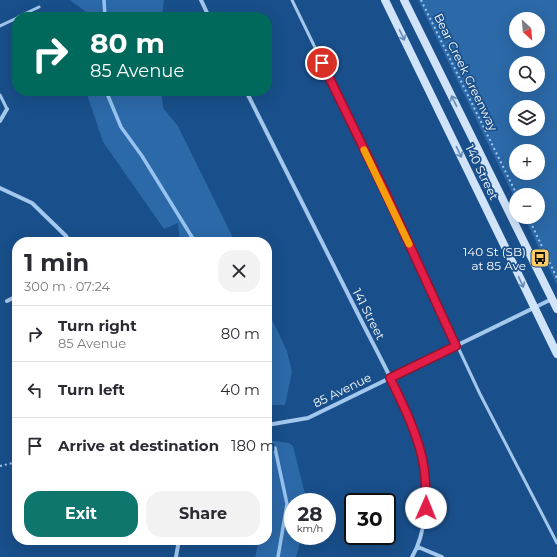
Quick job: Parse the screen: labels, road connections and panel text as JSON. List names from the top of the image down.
{
  "streets": {
    "main road": ["140 Street"],
    "street": ["141 Street", "85 Avenue"],
    "path": ["Bear Creek Greenway"]
  },
  "crossings": [
    ["140 Street", "85 Avenue"],
    ["141 Street", "85 Avenue"]
  ],
  "places": {
    "bus stop": ["140 St (SB) at 85 Ave"]
  },
  "north": "bottom right",
  "page": {
    "map_buttons": ["+", "−"],
    "turn": ["80 m", "85 Avenue"],
    "heading": ["1 min", "300 m · 07:24"],
    "list": [
      {
        "name": "Turn right",
        "note": "85 Avenue",
        "value": "80 m"
      },
      {
        "name": "Turn left",
        "value": "40 m"
      },
      {
        "name": "Arrive at destination",
        "value": "180 m"
      }
    ],
    "buttons": ["Exit", "Share"],
    "speed": "28 km/h",
    "limit": "30"
  }
}
